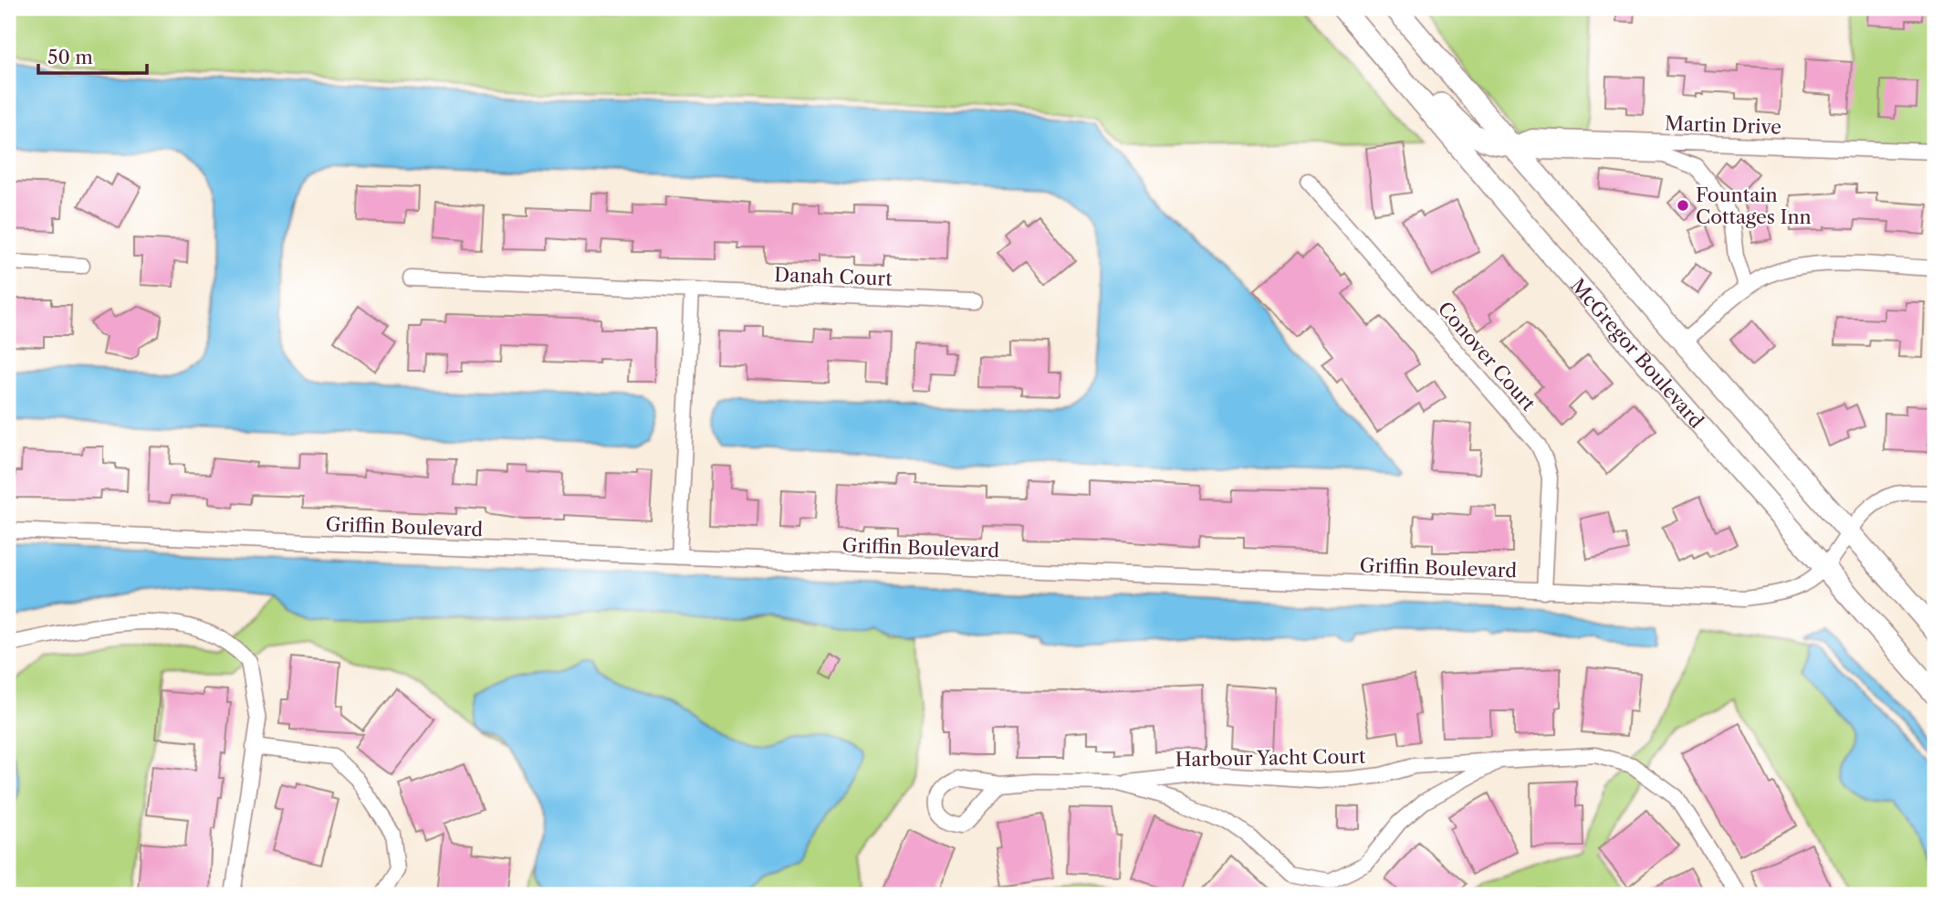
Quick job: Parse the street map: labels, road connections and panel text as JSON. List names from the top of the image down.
{
  "streets": {
    "main road": ["McGregor Boulevard"],
    "street": [
      "Martin Drive",
      "Danah Court",
      "Conover Court",
      "Griffin Boulevard",
      "Harbour Yacht Court"
    ]
  },
  "crossings": [
    ["McGregor Boulevard", "Griffin Boulevard"],
    ["Conover Court", "Griffin Boulevard"]
  ],
  "places": ["Fountain Cottages Inn"],
  "scale_bar": "50 m"
}
